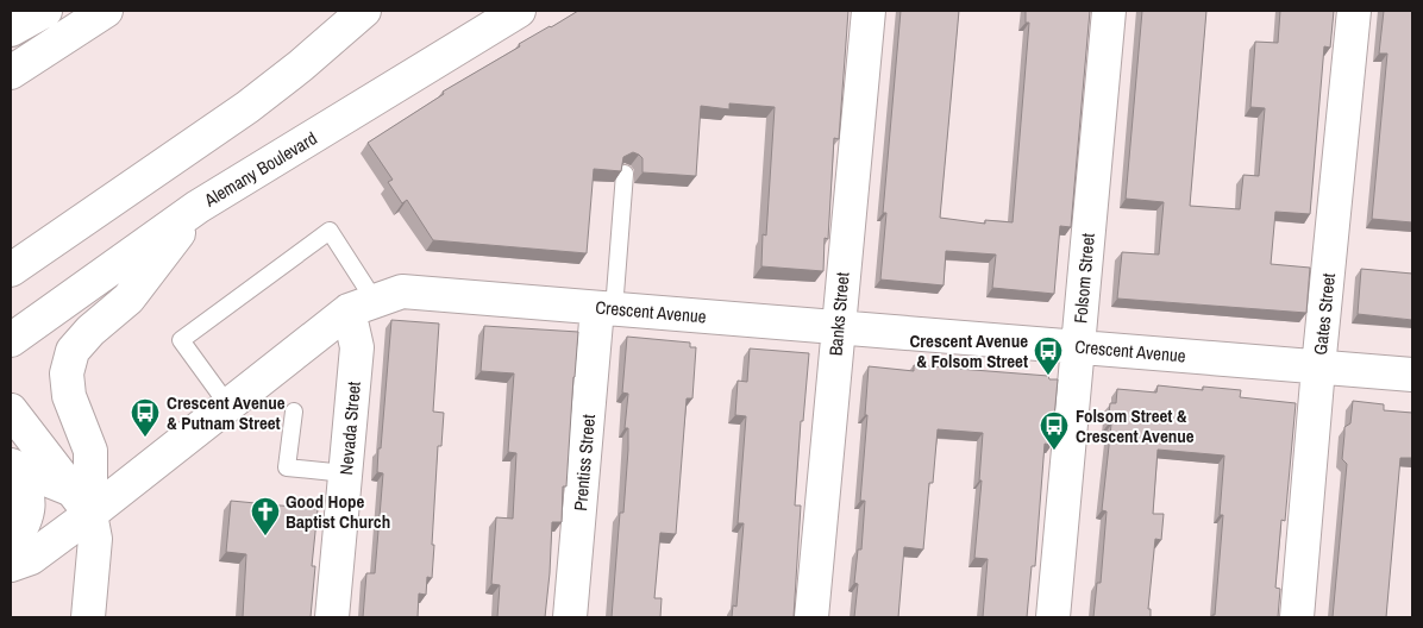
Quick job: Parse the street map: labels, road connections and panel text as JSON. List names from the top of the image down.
{
  "streets": {
    "main road": [
      "Alemany Boulevard",
      "Folsom Street",
      "Crescent Avenue",
      "Banks Street",
      "Gates Street",
      "Nevada Street",
      "Prentiss Street"
    ]
  },
  "crossings": [
    ["Folsom Street", "Crescent Avenue"],
    ["Crescent Avenue", "Banks Street"],
    ["Crescent Avenue", "Gates Street"],
    ["Crescent Avenue", "Nevada Street"],
    ["Crescent Avenue", "Prentiss Street"]
  ],
  "places": {
    "bus stop": ["Crescent Avenue & Folsom Street", "Crescent Avenue & Putnam Street", "Folsom Street & Crescent Avenue"],
    "church": ["Good Hope Baptist Church"]
  }
}
